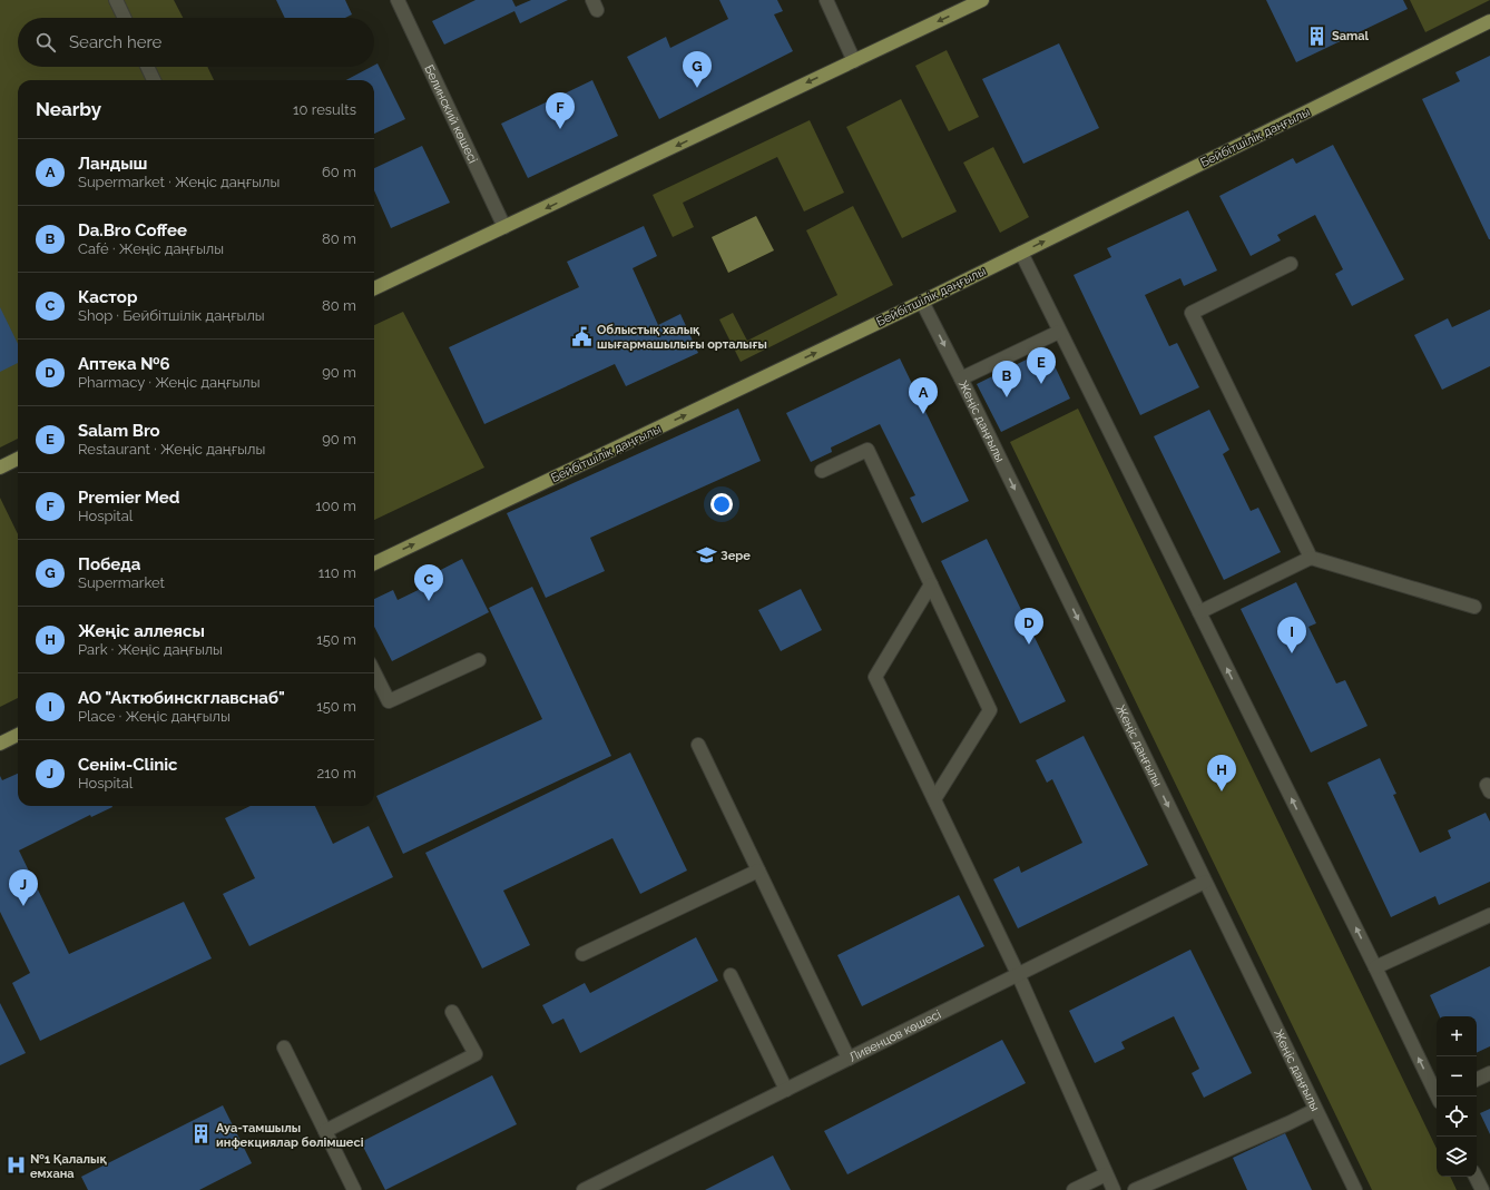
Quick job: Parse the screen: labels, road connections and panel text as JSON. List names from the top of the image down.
{
  "streets": {
    "main road": ["Бейбітшілік даңғылы"],
    "street": ["Белинский көшесі", "Жеңіс даңғылы", "Ливенцов көшесі"]
  },
  "crossings": [
    ["Бейбітшілік даңғылы", "Жеңіс даңғылы"],
    ["Жеңіс даңғылы", "Ливенцов көшесі"]
  ],
  "one_way": ["Бейбітшілік даңғылы"],
  "places": {
    "building": ["Samal", "Ауа-тамшылы инфекциялар бөлімшесі"],
    "public building": ["Облыстық халық шығармашылығы орталығы"],
    "school or university": ["Зере"],
    "hospital": ["№1 Қалалық емхана"]
  },
  "page": {
    "search": "Search here",
    "pins": [
      "G",
      "F",
      "E",
      "B",
      "A",
      "C",
      "D",
      "I",
      "H",
      "J"
    ],
    "heading": ["Nearby", "10 results"],
    "list": [
      {
        "mark": "A",
        "name": "Ландыш",
        "note": "Supermarket · Жеңіс даңғылы",
        "value": "60 m"
      },
      {
        "mark": "B",
        "name": "Da.Bro Coffee",
        "note": "Café · Жеңіс даңғылы",
        "value": "80 m"
      },
      {
        "mark": "C",
        "name": "Кастор",
        "note": "Shop · Бейбітшілік даңғылы",
        "value": "80 m"
      },
      {
        "mark": "D",
        "name": "Аптека №6",
        "note": "Pharmacy · Жеңіс даңғылы",
        "value": "90 m"
      },
      {
        "mark": "E",
        "name": "Salam Bro",
        "note": "Restaurant · Жеңіс даңғылы",
        "value": "90 m"
      },
      {
        "mark": "F",
        "name": "Premier Med",
        "note": "Hospital",
        "value": "100 m"
      },
      {
        "mark": "G",
        "name": "Победа",
        "note": "Supermarket",
        "value": "110 m"
      },
      {
        "mark": "H",
        "name": "Жеңіс аллеясы",
        "note": "Park · Жеңіс даңғылы",
        "value": "150 m"
      },
      {
        "mark": "I",
        "name": "АО \"Актюбинскглавснаб\"",
        "note": "Place · Жеңіс даңғылы",
        "value": "150 m"
      },
      {
        "mark": "J",
        "name": "Сенім-Clinic",
        "note": "Hospital",
        "value": "210 m"
      }
    ],
    "map_buttons": ["+", "−"]
  }
}
